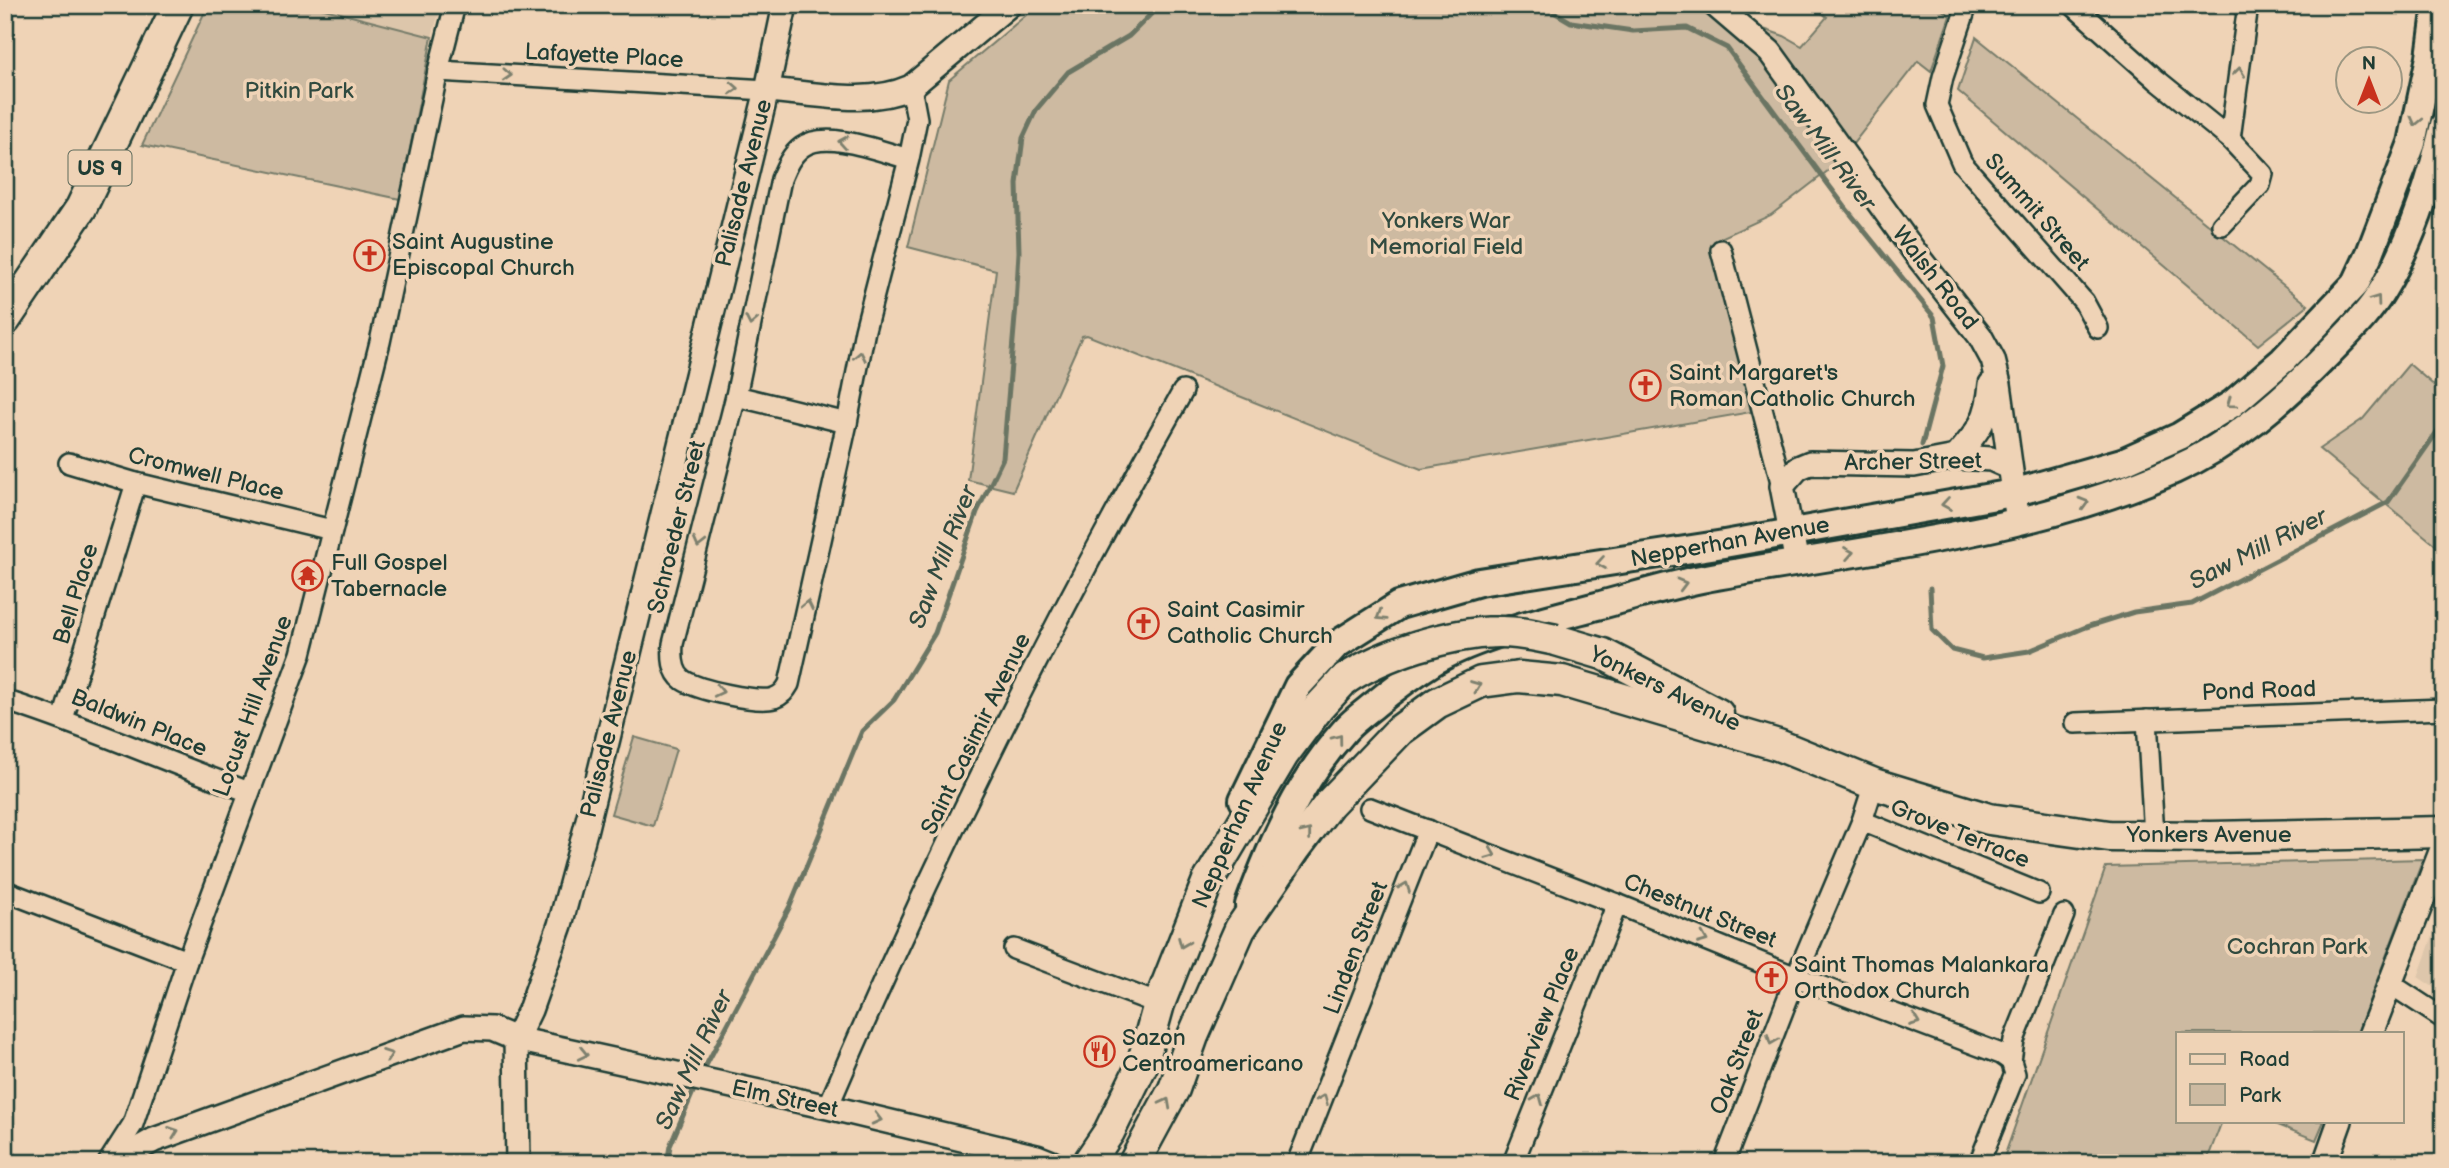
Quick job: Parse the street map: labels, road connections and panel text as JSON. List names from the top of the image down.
{
  "streets": {
    "main road": ["US 9", "Nepperhan Avenue", "Yonkers Avenue"],
    "street": [
      "Lafayette Place",
      "Palisade Avenue",
      "Summit Street",
      "Walsh Road",
      "Archer Street",
      "Cromwell Place",
      "Schroeder Street",
      "Bell Place",
      "Pond Road",
      "Locust Hill Avenue",
      "Baldwin Place",
      "Saint Casimir Avenue",
      "Grove Terrace",
      "Chestnut Street",
      "Linden Street",
      "Riverview Place",
      "Oak Street",
      "Elm Street"
    ]
  },
  "crossings": [
    ["Lafayette Place", "Palisade Avenue"],
    ["Lafayette Place", "Locust Hill Avenue"],
    ["Palisade Avenue", "Elm Street"],
    ["Walsh Road", "Archer Street"],
    ["Walsh Road", "Nepperhan Avenue"],
    ["Cromwell Place", "Bell Place"],
    ["Cromwell Place", "Locust Hill Avenue"],
    ["Nepperhan Avenue", "Yonkers Avenue"],
    ["Bell Place", "Baldwin Place"],
    ["Yonkers Avenue", "Oak Street"],
    ["Locust Hill Avenue", "Baldwin Place"],
    ["Saint Casimir Avenue", "Elm Street"],
    ["Grove Terrace", "Oak Street"],
    ["Chestnut Street", "Linden Street"],
    ["Chestnut Street", "Riverview Place"],
    ["Chestnut Street", "Oak Street"]
  ],
  "one_way": [
    "Lafayette Place",
    "Chestnut Street",
    "Linden Street",
    "Riverview Place",
    "Oak Street",
    "Elm Street"
  ],
  "water": ["Saw Mill River"],
  "parks": ["Pitkin Park", "Yonkers War Memorial Field", "Cochran Park"],
  "places": {
    "church": [
      "Saint Augustine Episcopal Church",
      "Saint Margaret's Roman Catholic Church",
      "Saint Casimir Catholic Church",
      "Saint Thomas Malankara Orthodox Church"
    ],
    "temple": ["Full Gospel Tabernacle"],
    "restaurant": ["Sazon Centroamericano"]
  },
  "legend": ["Road", "Park"],
  "north": "top"
}
